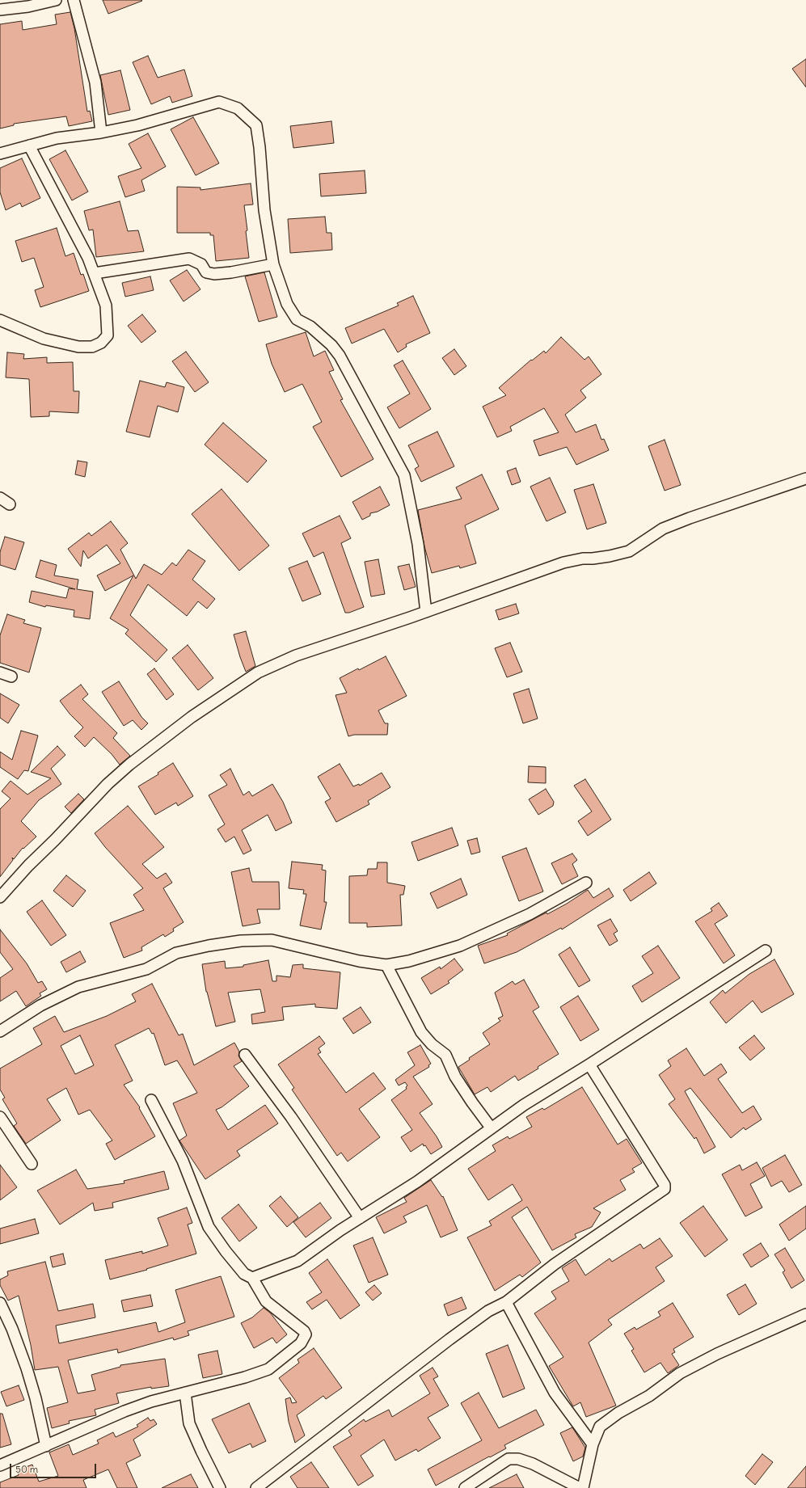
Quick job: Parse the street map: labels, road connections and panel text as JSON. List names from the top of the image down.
{
  "scale_bar": "50 m"
}
